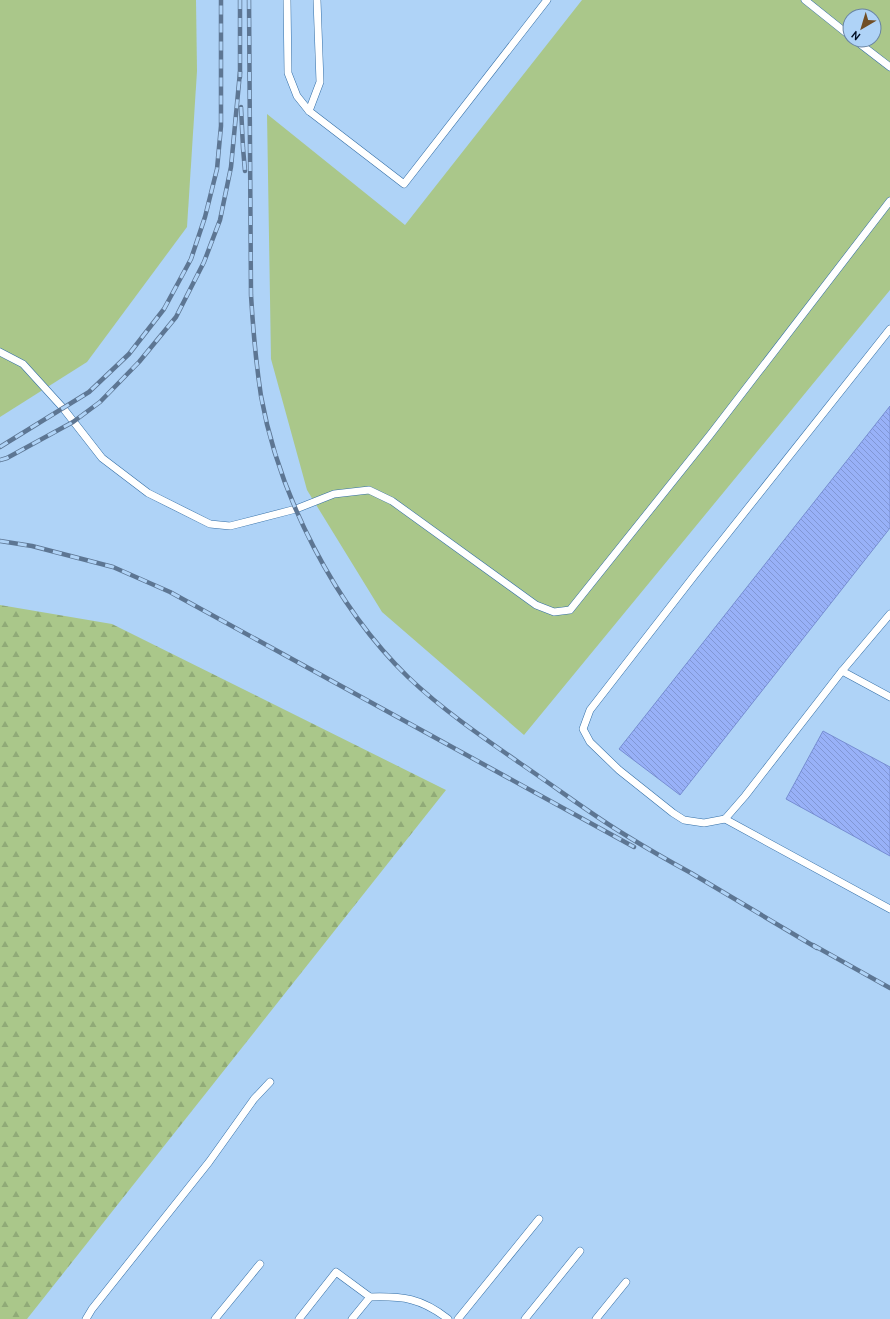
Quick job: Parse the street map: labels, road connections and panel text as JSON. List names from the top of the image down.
{
  "north": "bottom left"
}
